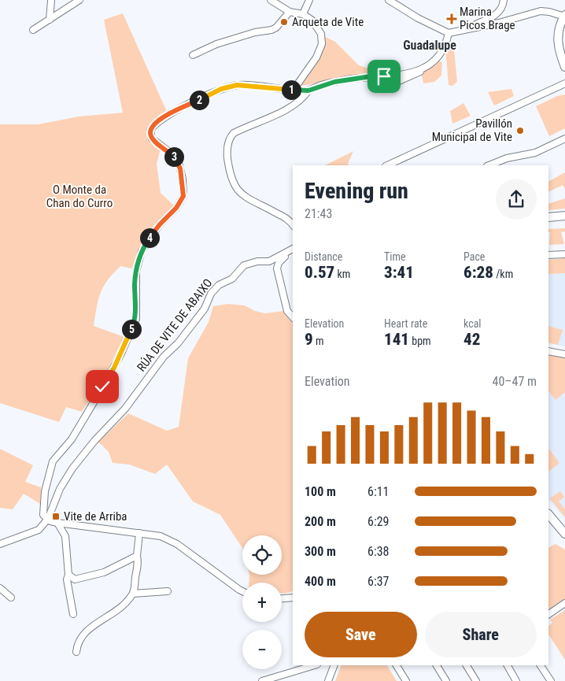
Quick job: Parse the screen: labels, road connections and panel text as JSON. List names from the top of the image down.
{
  "streets": {
    "street": ["RÚA DE VITE DE ABAIXO"]
  },
  "districts": ["Guadalupe"],
  "parks": ["O Monte da Chan do Curro"],
  "places": {
    "health": ["Marina Picos Brage"],
    "other": ["Arqueta de Vite", "Pavillón Municipal de Vite"],
    "transit": ["Vite de Arriba"]
  },
  "page": {
    "pins": [
      "1",
      "2",
      "3",
      "4",
      "5"
    ],
    "heading": ["Evening run", "21:43"],
    "stats": [
      ["Distance", "0.57 km"],
      ["Time", "3:41"],
      ["Pace", "6:28 /km"],
      ["Elevation", "9 m"],
      ["Heart rate", "141 bpm"],
      ["kcal", "42"]
    ],
    "chart": ["Elevation", "40–47 m"],
    "list": [
      {
        "name": "100 m",
        "note": "6:11"
      },
      {
        "name": "200 m",
        "note": "6:29"
      },
      {
        "name": "300 m",
        "note": "6:38"
      },
      {
        "name": "400 m",
        "note": "6:37"
      }
    ],
    "map_buttons": ["+", "−"],
    "buttons": ["Save", "Share"]
  }
}
